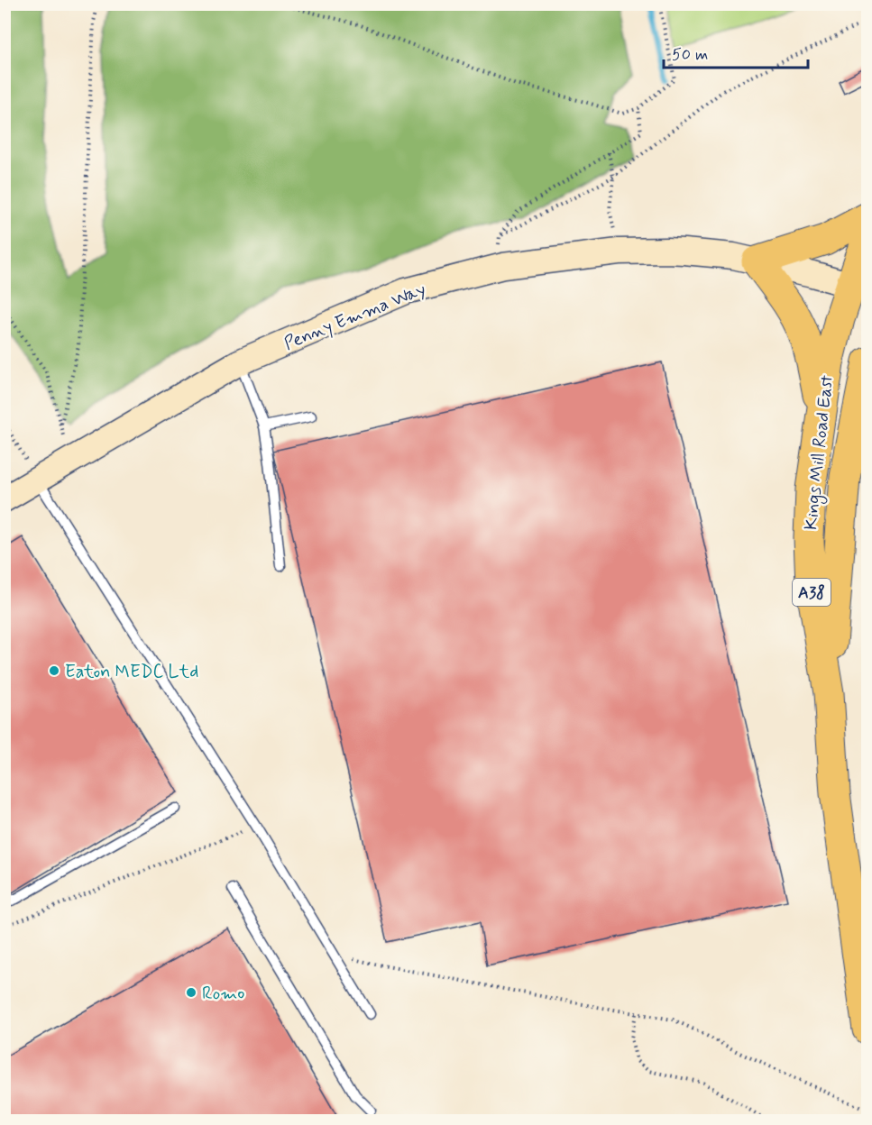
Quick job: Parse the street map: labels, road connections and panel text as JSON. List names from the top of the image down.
{
  "streets": {
    "highway": ["Kings Mill Road East", "A38"],
    "main road": ["Penny Emma Way"]
  },
  "crossings": [
    ["Penny Emma Way", "Kings Mill Road East"],
    ["Kings Mill Road East", "A38"]
  ],
  "places": ["Eaton MEDC Ltd", "Romo"],
  "scale_bar": "50 m"
}
